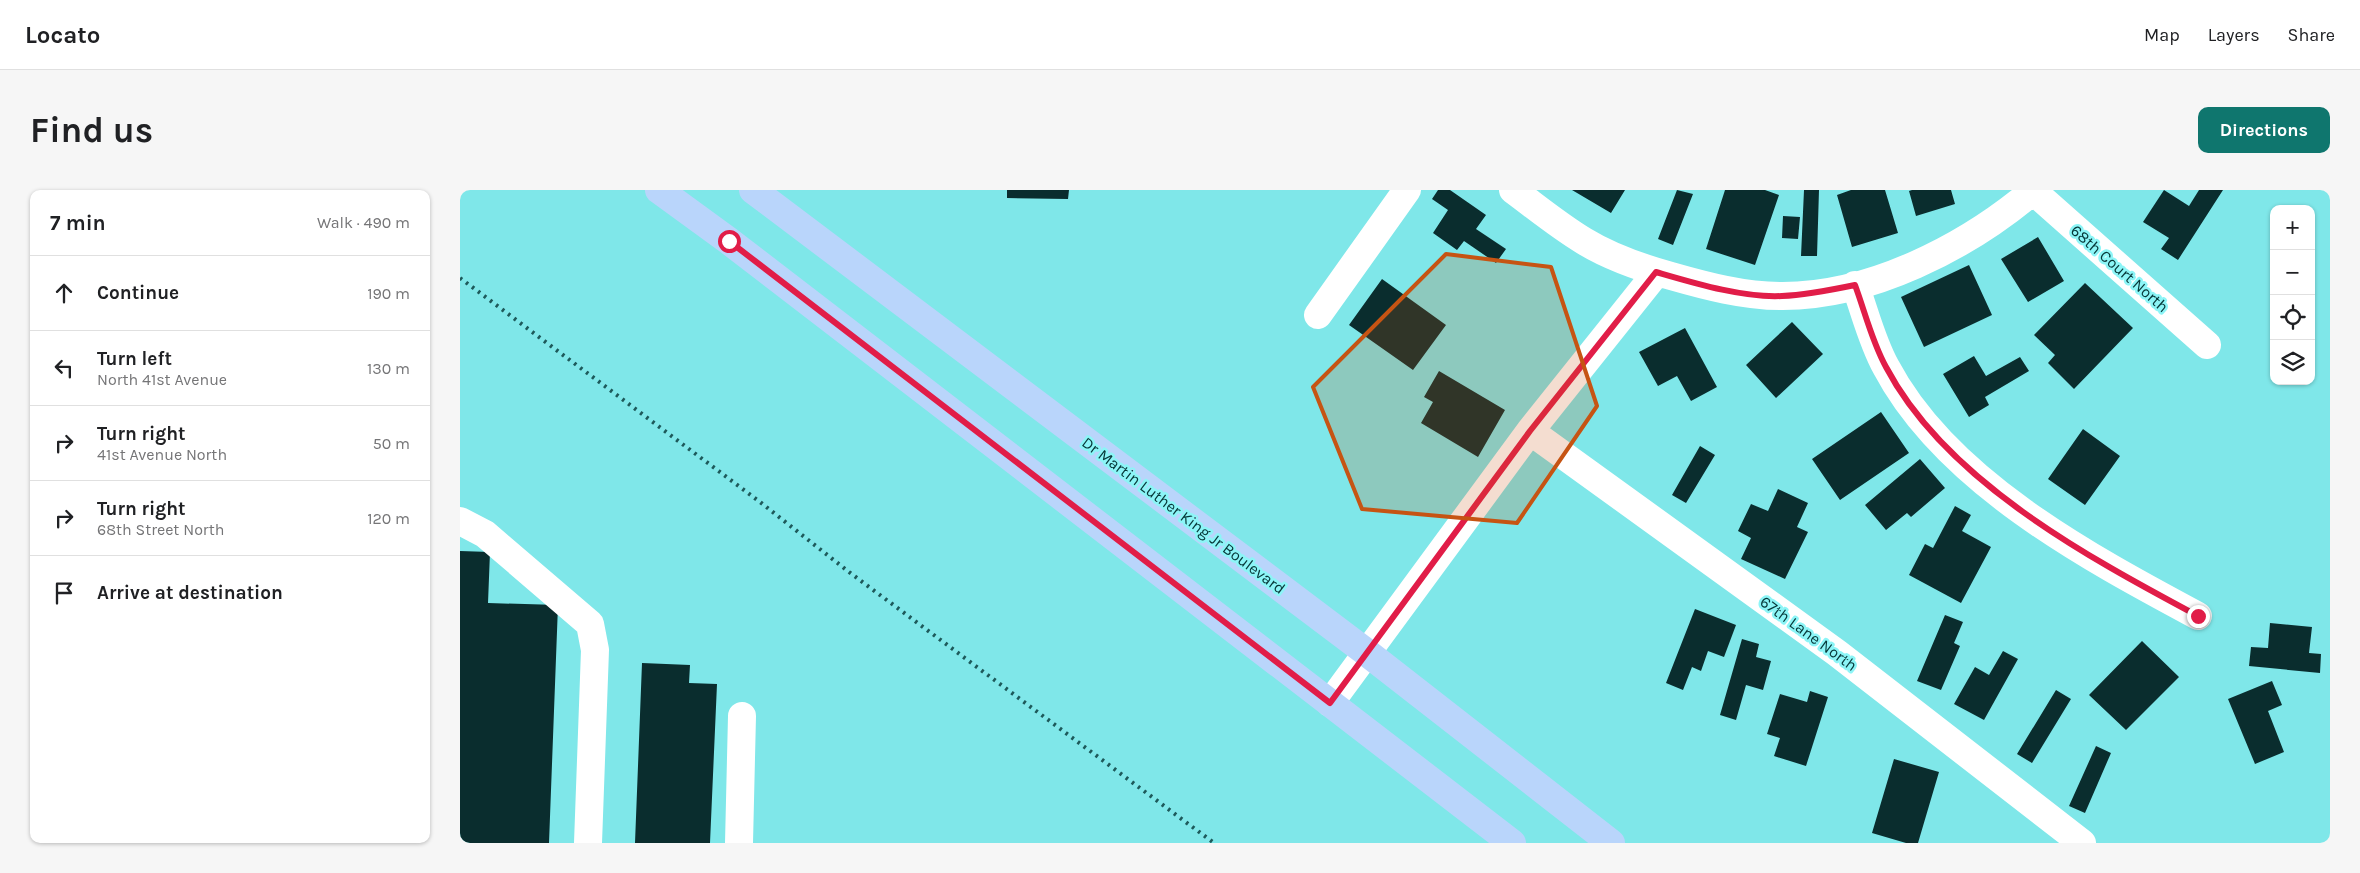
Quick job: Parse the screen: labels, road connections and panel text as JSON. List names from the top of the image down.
{
  "streets": {
    "main road": ["Dr Martin Luther King Jr Boulevard"],
    "street": ["68th Court North", "67th Lane North"]
  },
  "page": {
    "header": "Locato",
    "nav": ["Map", "Layers", "Share"],
    "buttons": "Directions",
    "title": "Find us",
    "heading": ["7 min", "Walk · 490 m"],
    "map_buttons": ["+", "−"],
    "list": [
      ["Continue", "190 m"],
      ["Turn left", "North 41st Avenue", "130 m"],
      ["Turn right", "41st Avenue North", "50 m"],
      ["Turn right", "68th Street North", "120 m"],
      "Arrive at destination"
    ]
  }
}
